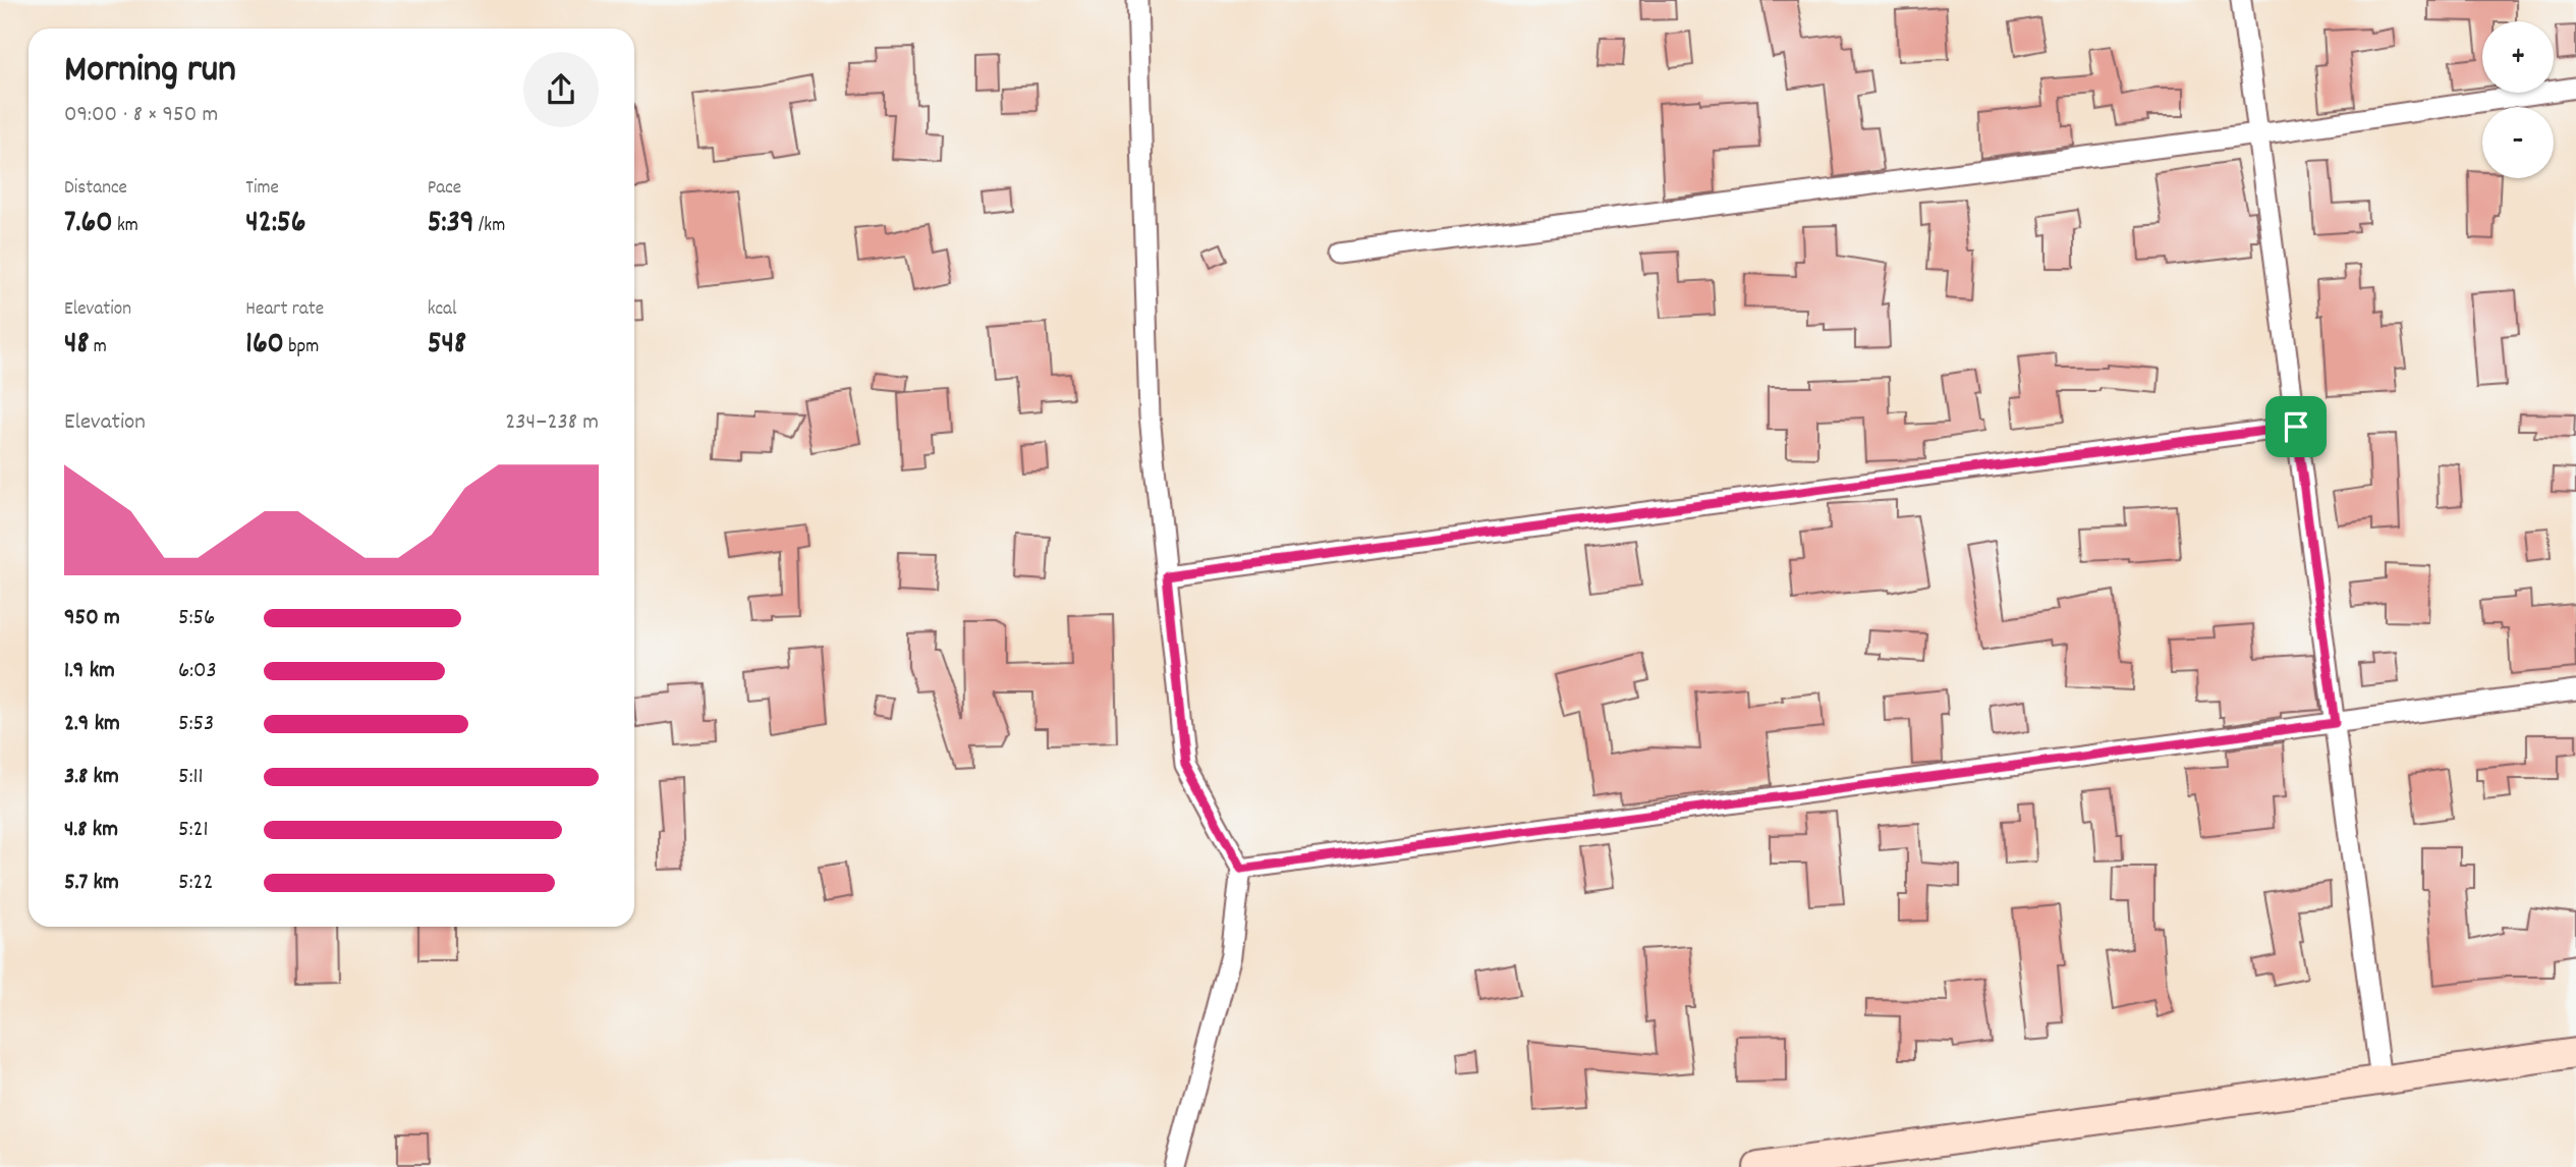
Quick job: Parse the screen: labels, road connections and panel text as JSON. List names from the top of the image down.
{
  "page": {
    "map_buttons": ["+", "−"],
    "heading": ["Morning run", "09:00 · 8 × 950 m"],
    "stats": [
      ["Distance", "7.60 km"],
      ["Time", "42:56"],
      ["Pace", "5:39 /km"],
      ["Elevation", "48 m"],
      ["Heart rate", "160 bpm"],
      ["kcal", "548"]
    ],
    "chart": ["Elevation", "234–238 m"],
    "list": [
      {
        "name": "950 m",
        "note": "5:56"
      },
      {
        "name": "1.9 km",
        "note": "6:03"
      },
      {
        "name": "2.9 km",
        "note": "5:53"
      },
      {
        "name": "3.8 km",
        "note": "5:11"
      },
      {
        "name": "4.8 km",
        "note": "5:21"
      },
      {
        "name": "5.7 km",
        "note": "5:22"
      }
    ]
  }
}
